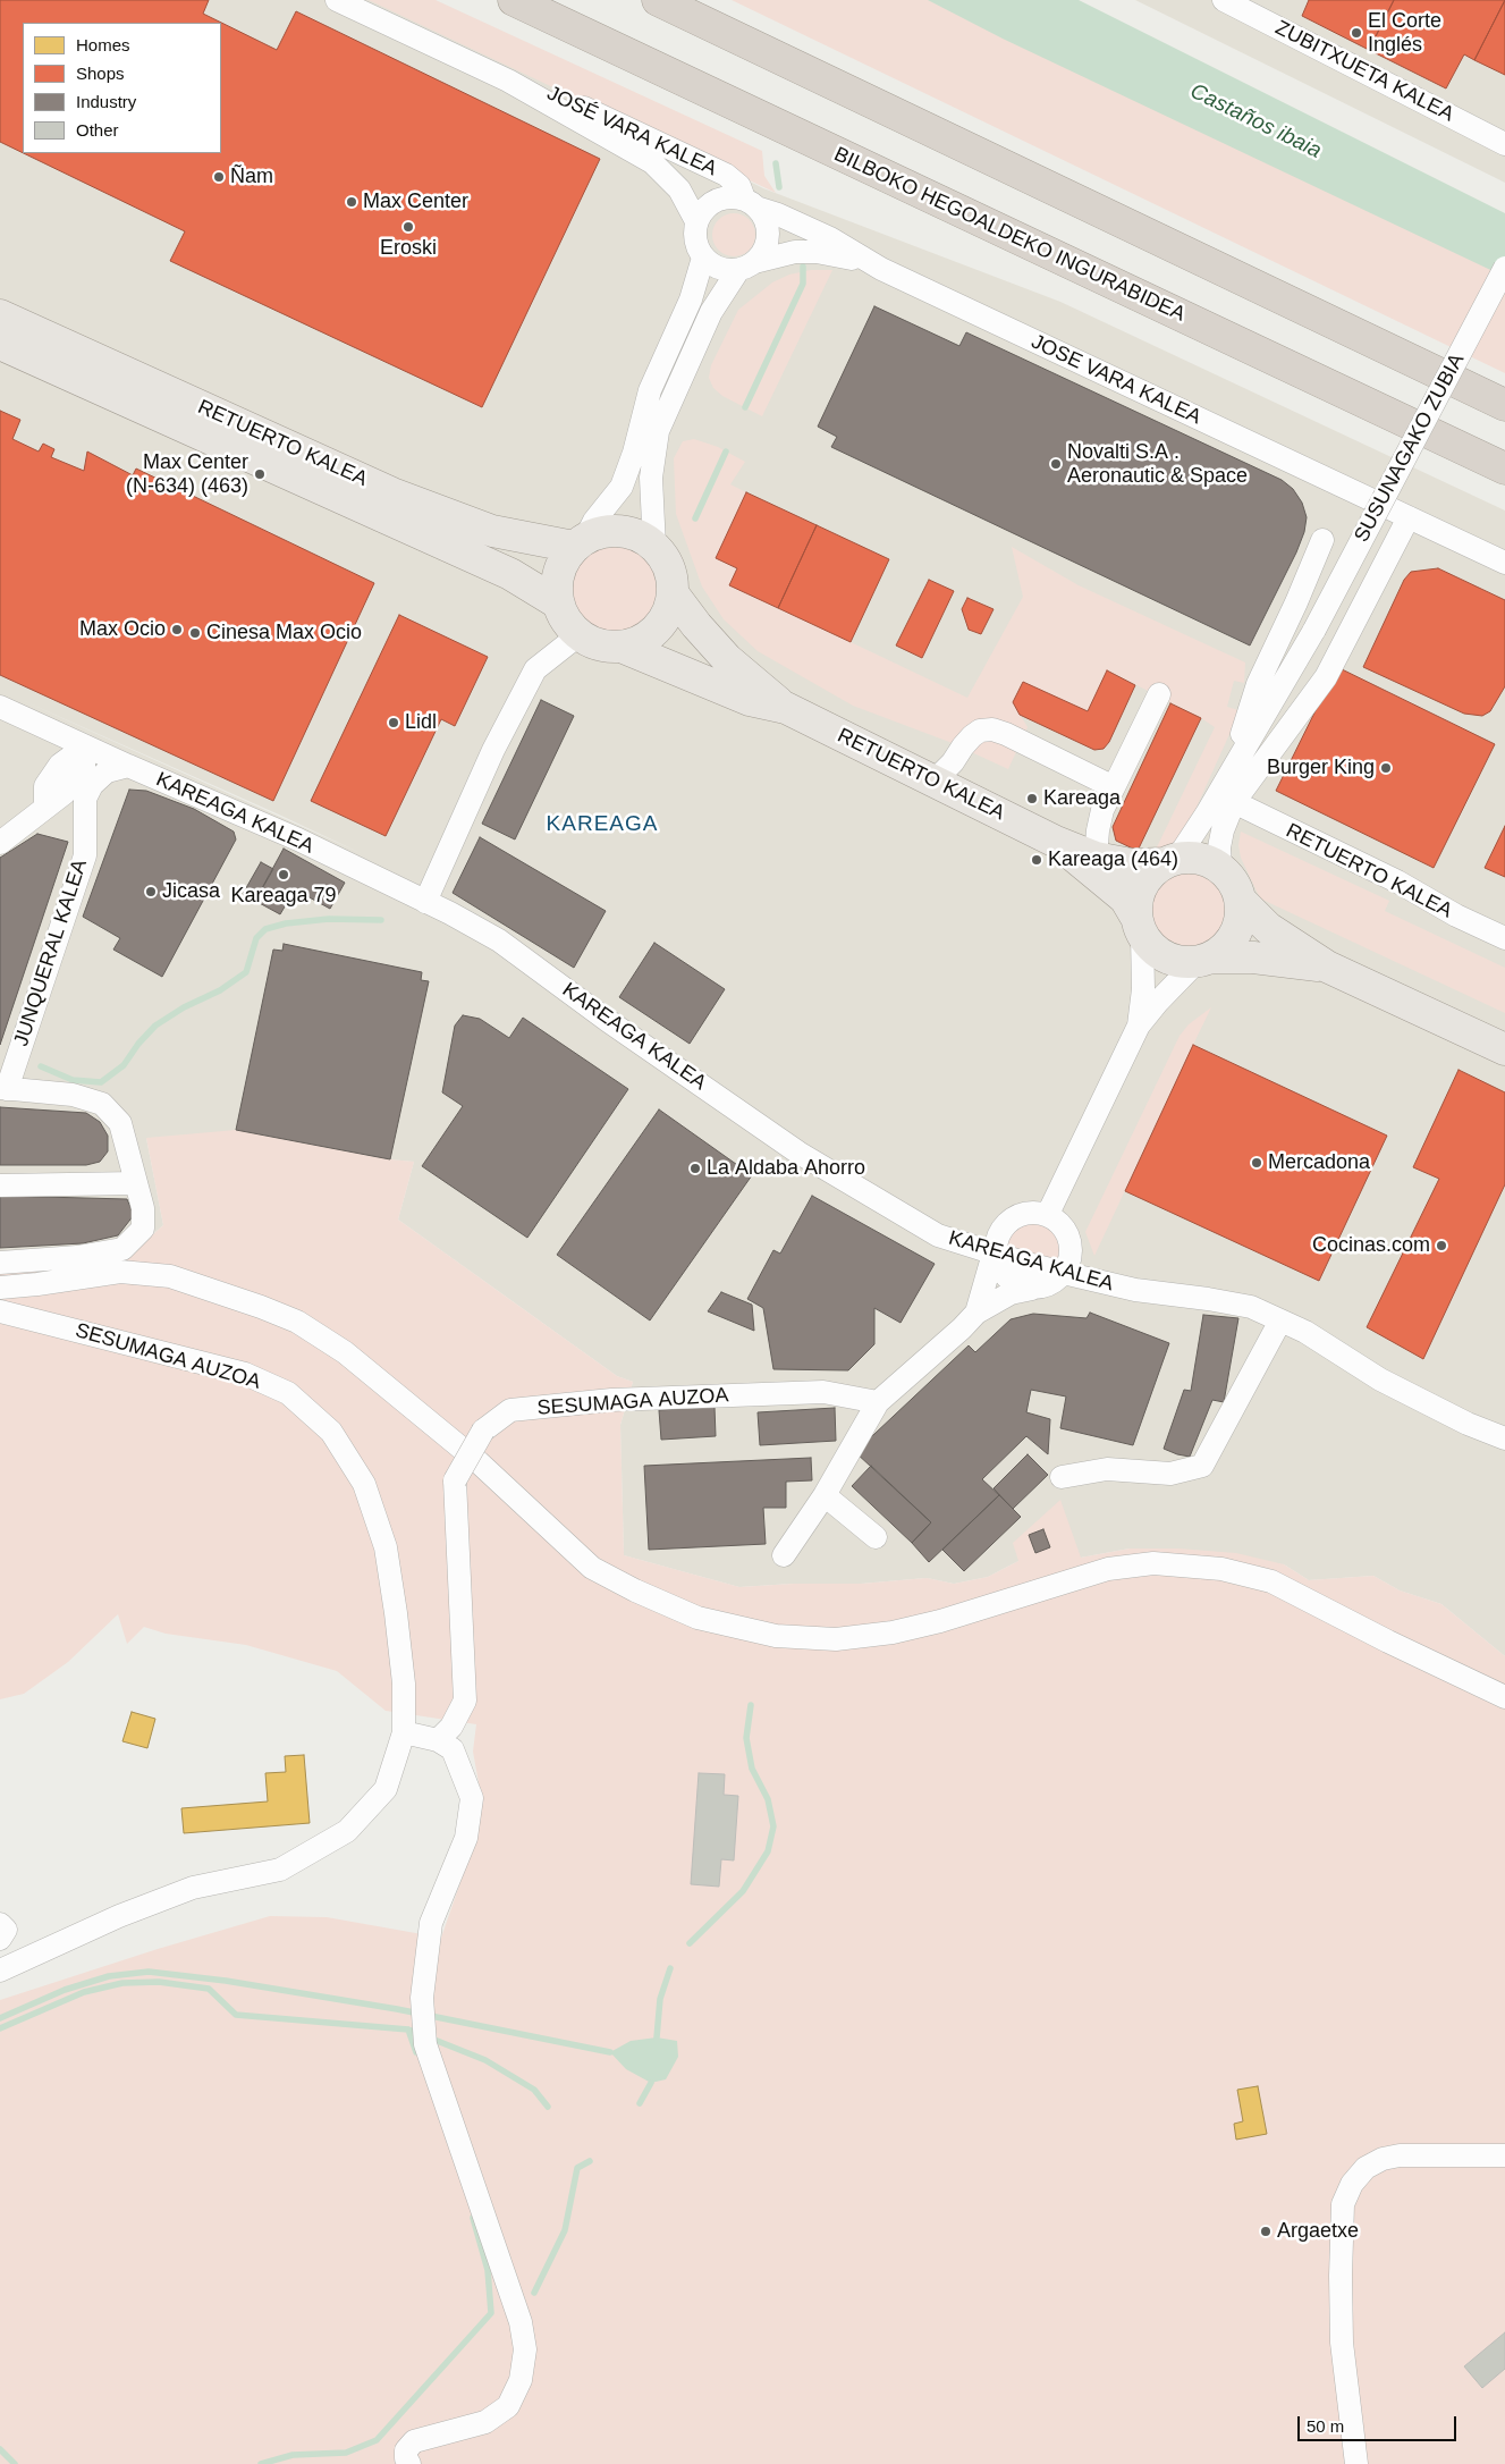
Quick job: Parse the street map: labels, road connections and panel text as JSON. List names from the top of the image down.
{
  "streets": {
    "highway": ["BILBOKO HEGOALDEKO INGURABIDEA"],
    "main road": ["RETUERTO KALEA"],
    "street": [
      "ZUBITXUETA KALEA",
      "JOSÉ VARA KALEA",
      "JOSE VARA KALEA",
      "SUSUNAGAKO ZUBIA",
      "KAREAGA KALEA",
      "JUNQUERAL KALEA",
      "SESUMAGA AUZOA"
    ]
  },
  "crossings": [
    ["JOSÉ VARA KALEA", "JOSE VARA KALEA"],
    ["KAREAGA KALEA", "JUNQUERAL KALEA"]
  ],
  "districts": ["KAREAGA"],
  "water": ["Castaños ibaia"],
  "places": [
    "El Corte Inglés",
    "Ñam",
    "Max Center",
    "Eroski",
    "Novalti S.A . Aeronautic & Space",
    "Max Center (N-634) (463)",
    "Max Ocio",
    "Cinesa Max Ocio",
    "Lidl",
    "Burger King",
    "Kareaga",
    "Kareaga (464)",
    "Kareaga 79",
    "Jicasa",
    "Mercadona",
    "La Aldaba Ahorro",
    "Cocinas.com",
    "Argaetxe"
  ],
  "legend": [
    "Homes",
    "Shops",
    "Industry",
    "Other"
  ],
  "scale_bar": "50 m"
}
